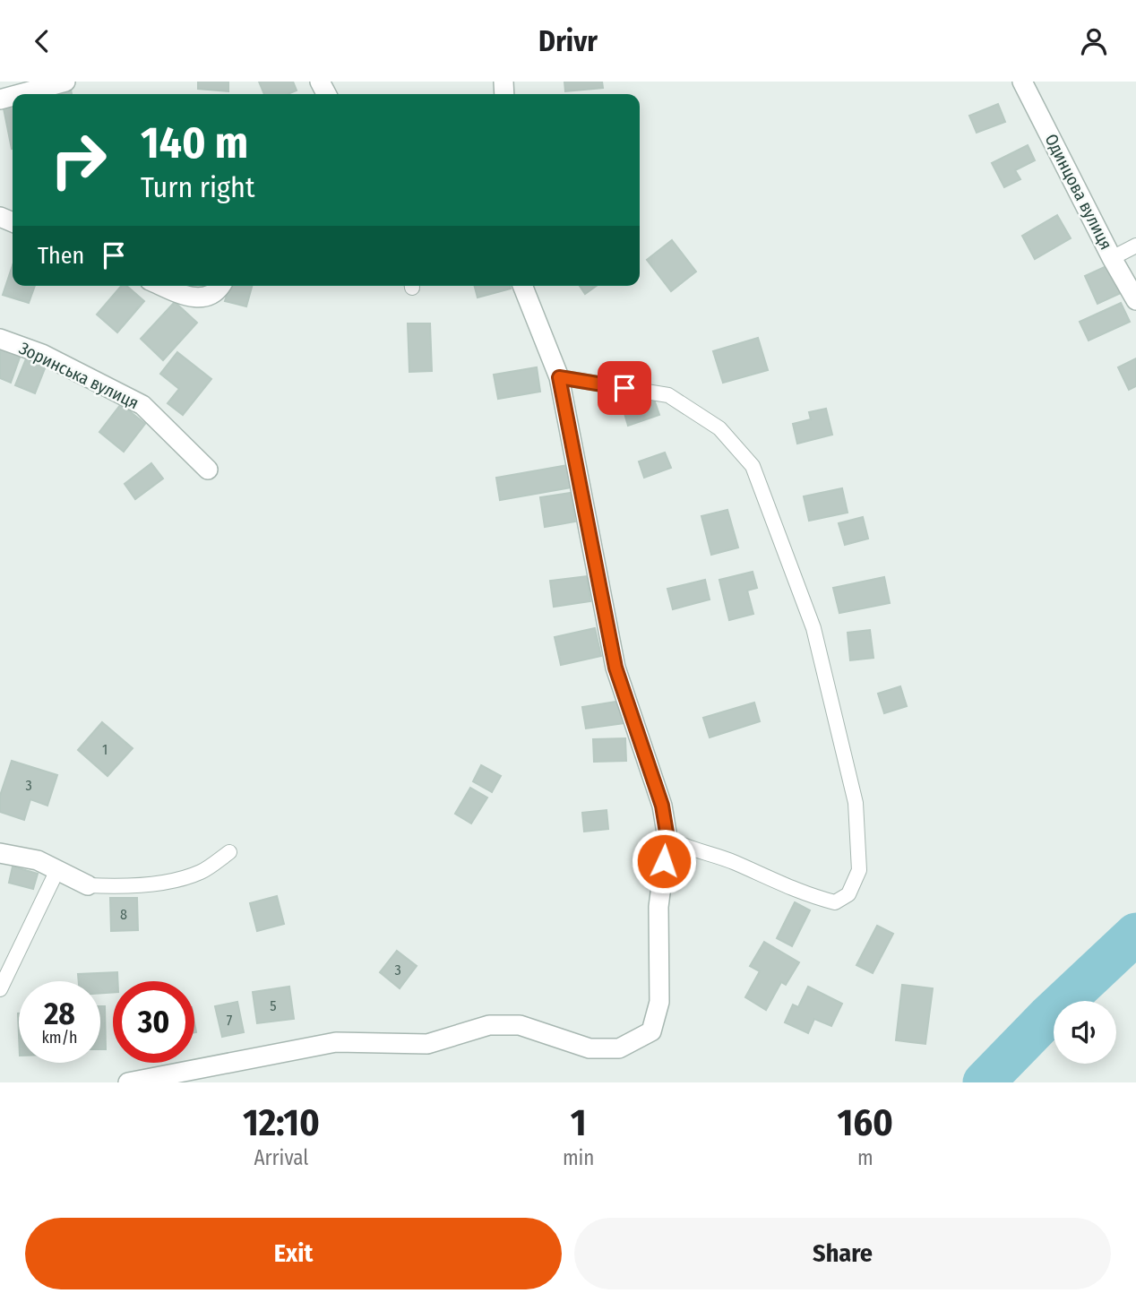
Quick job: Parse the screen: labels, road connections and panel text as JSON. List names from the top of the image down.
{
  "streets": {
    "street": ["Одинцова вулиця", "Зоринська вулиця"]
  },
  "house_numbers": [
    "1",
    "3",
    "8",
    "3",
    "5",
    "7"
  ],
  "page": {
    "header": "Drivr",
    "turn": ["140 m", "Turn right"],
    "then": "Then",
    "speed": "28 km/h",
    "limit": "30",
    "eta": [
      "12:10",
      "Arrival",
      "1",
      "min",
      "160",
      "m"
    ],
    "buttons": ["Exit", "Share"]
  }
}
